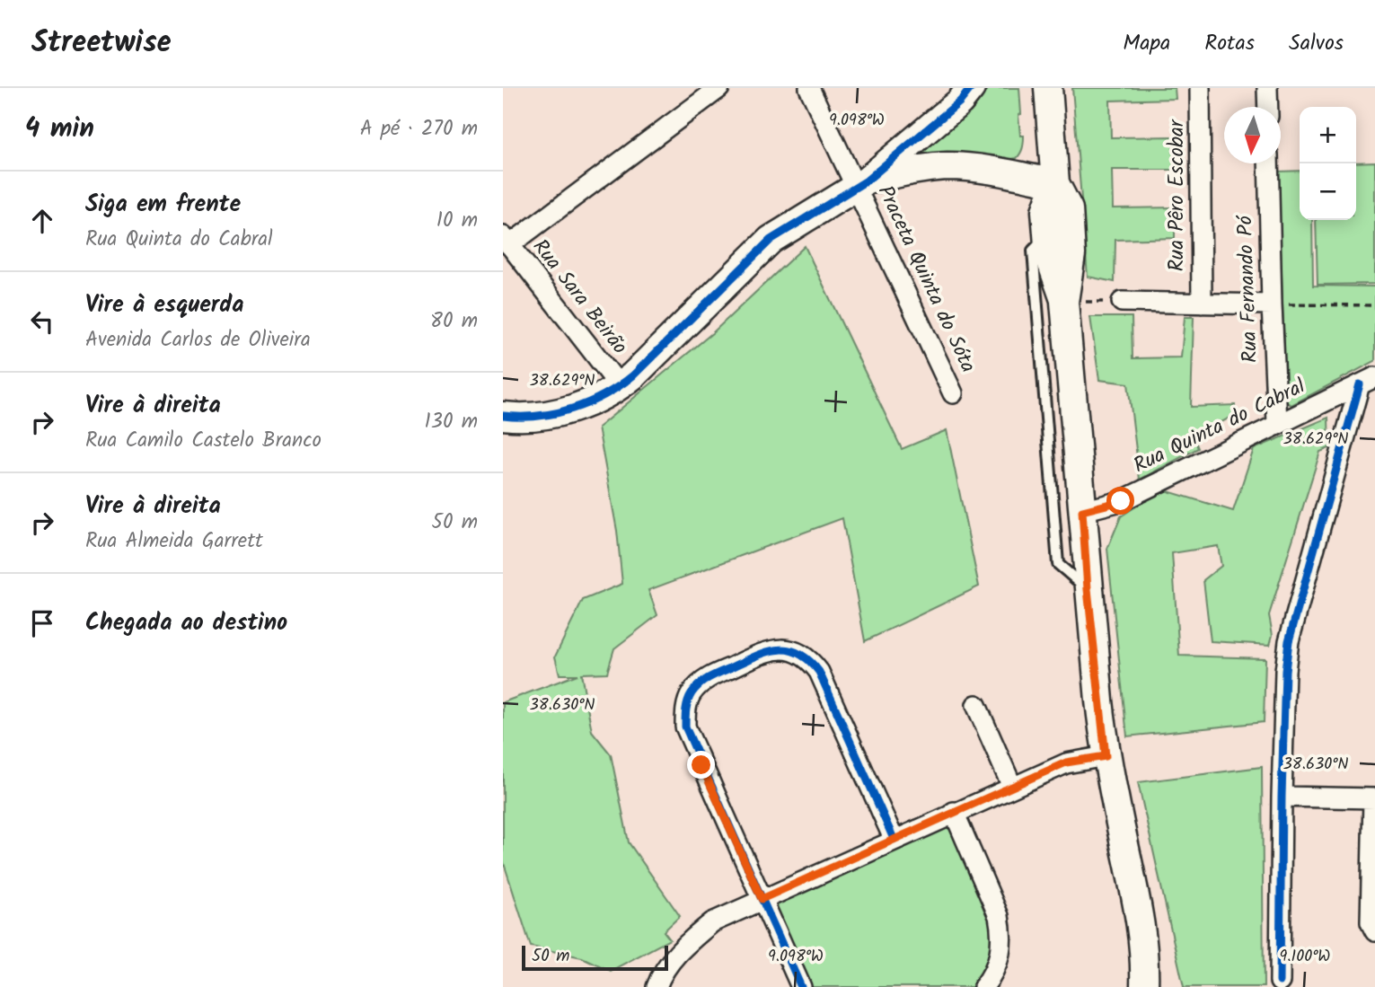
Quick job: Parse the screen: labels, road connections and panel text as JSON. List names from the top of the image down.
{
  "streets": {
    "street": [
      "Rua Pêro Escobar",
      "Praceta Quinta do Sóta",
      "Rua Fernando Pó",
      "Rua Sara Beirão",
      "Rua Quinta do Cabral"
    ]
  },
  "crossings": [
    ["Rua Fernando Pó", "Rua Quinta do Cabral"]
  ],
  "scale_bar": "50 m",
  "north": "bottom",
  "page": {
    "header": "Streetwise",
    "nav": ["Mapa", "Rotas", "Salvos"],
    "heading": ["4 min", "A pé · 270 m"],
    "map_buttons": ["+", "−"],
    "list": [
      ["Siga em frente", "Rua Quinta do Cabral", "10 m"],
      ["Vire à esquerda", "Avenida Carlos de Oliveira", "80 m"],
      ["Vire à direita", "Rua Camilo Castelo Branco", "130 m"],
      ["Vire à direita", "Rua Almeida Garrett", "50 m"],
      "Chegada ao destino"
    ],
    "scale": "50 m"
  },
  "coordinates": [
    "9.098°W",
    "38.629°N",
    "38.630°N",
    "9.100°W"
  ]
}
